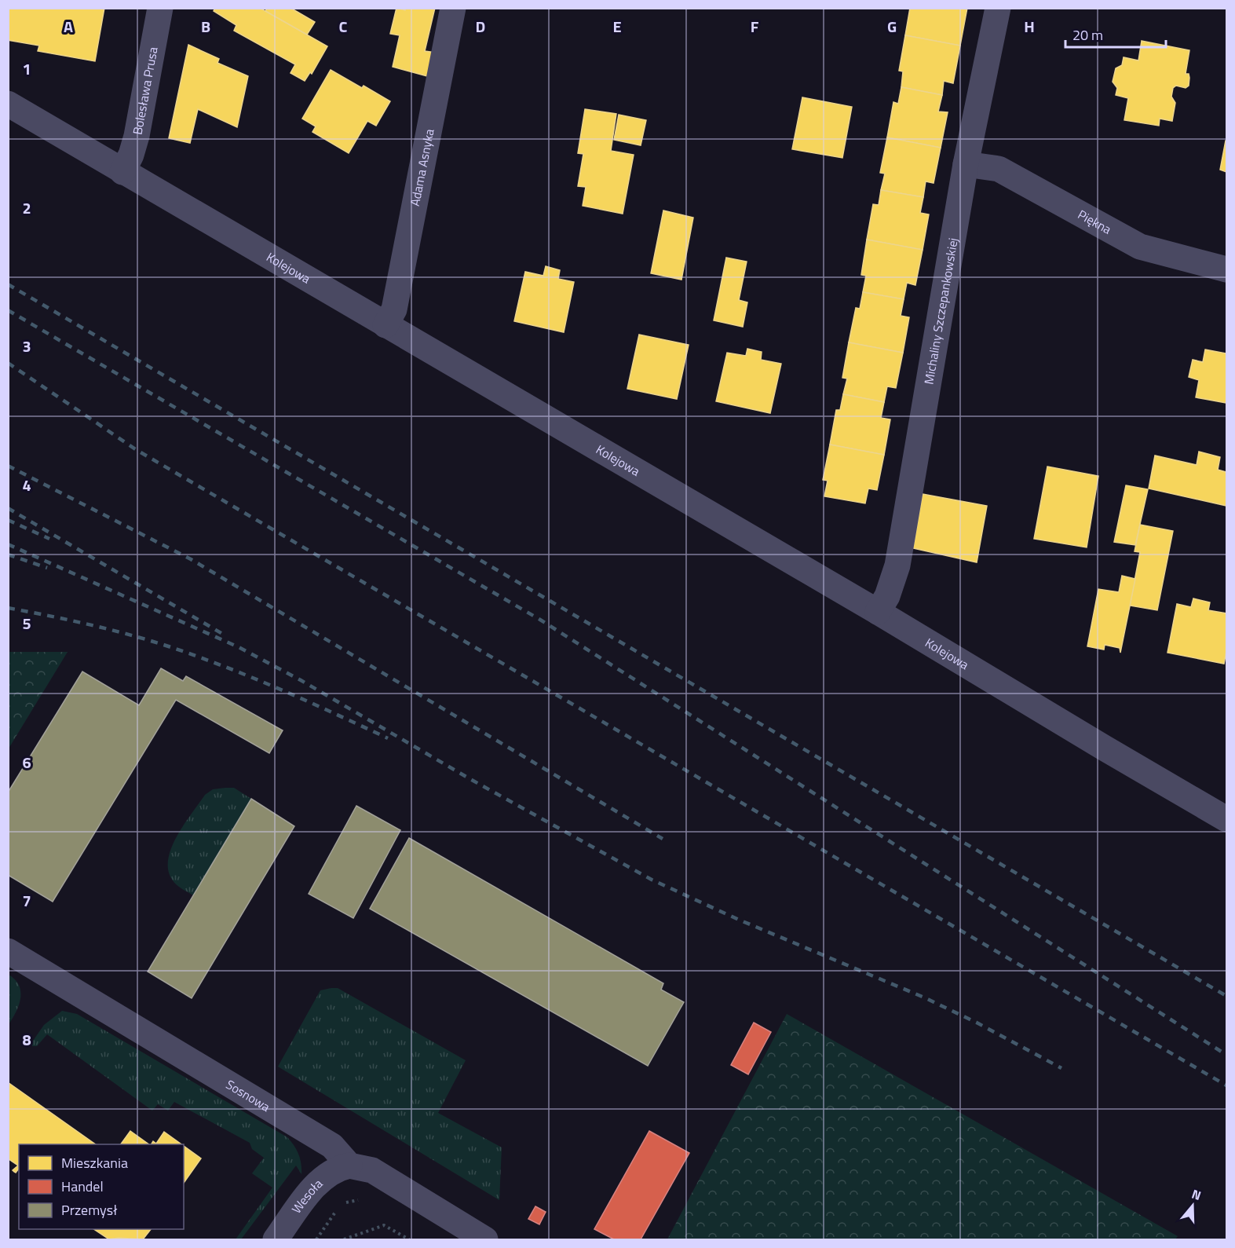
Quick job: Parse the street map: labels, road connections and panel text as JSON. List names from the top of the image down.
{
  "streets": {
    "street": [
      "Bolesława Prusa",
      "Adama Asnyka",
      "Piękna",
      "Kolejowa",
      "Michaliny Szczepankowskiej",
      "Sosnowa",
      "Wesoła"
    ]
  },
  "crossings": [
    ["Bolesława Prusa", "Kolejowa"],
    ["Adama Asnyka", "Kolejowa"],
    ["Piękna", "Michaliny Szczepankowskiej"],
    ["Kolejowa", "Michaliny Szczepankowskiej"],
    ["Sosnowa", "Wesoła"]
  ],
  "legend": ["Mieszkania", "Handel", "Przemysł"],
  "scale_bar": "20 m",
  "north": "top",
  "grid": {
    "columns": [
      "A",
      "B",
      "C",
      "D",
      "E",
      "F",
      "G",
      "H"
    ],
    "rows": [
      "1",
      "2",
      "3",
      "4",
      "5",
      "6",
      "7",
      "8"
    ]
  }
}
